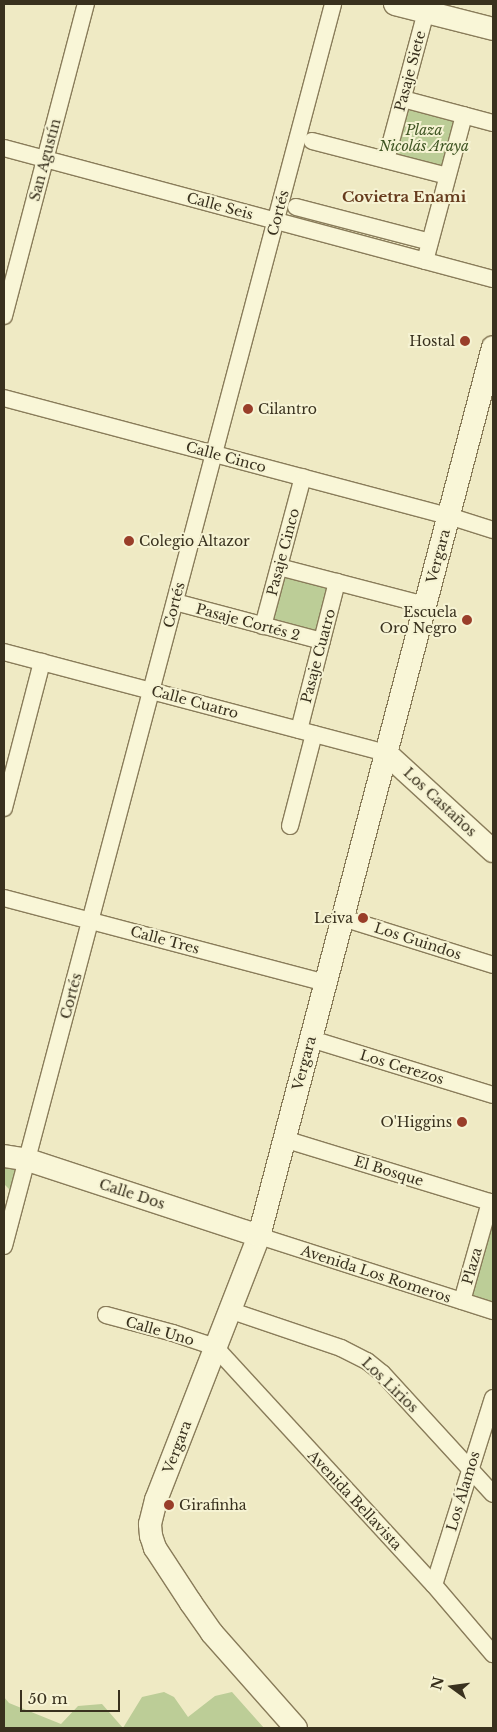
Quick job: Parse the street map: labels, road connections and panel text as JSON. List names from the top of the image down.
{
  "streets": {
    "street": [
      "Pasaje Siete",
      "San Agustín",
      "Calle Seis",
      "Cortés",
      "Calle Cinco",
      "Pasaje Cinco",
      "Vergara",
      "Pasaje Cortés 2",
      "Pasaje Cuatro",
      "Calle Cuatro",
      "Los Castaños",
      "Calle Tres",
      "Los Guindos",
      "Los Cerezos",
      "El Bosque",
      "Calle Dos",
      "Plaza",
      "Avenida Los Romeros",
      "Calle Uno",
      "Los Lirios",
      "Los Álamos",
      "Avenida Bellavista"
    ]
  },
  "crossings": [
    ["San Agustín", "Calle Seis"],
    ["Calle Seis", "Cortés"],
    ["Cortés", "Calle Cinco"],
    ["Cortés", "Pasaje Cortés 2"],
    ["Cortés", "Calle Cuatro"],
    ["Cortés", "Calle Tres"],
    ["Cortés", "Calle Dos"],
    ["Calle Cinco", "Pasaje Cinco"],
    ["Calle Cinco", "Vergara"],
    ["Pasaje Cinco", "Pasaje Cortés 2"],
    ["Vergara", "Calle Cuatro"],
    ["Vergara", "Los Castaños"],
    ["Vergara", "Calle Tres"],
    ["Vergara", "Los Guindos"],
    ["Vergara", "Los Cerezos"],
    ["Vergara", "El Bosque"],
    ["Vergara", "Calle Dos"],
    ["Vergara", "Avenida Los Romeros"],
    ["Vergara", "Calle Uno"],
    ["Vergara", "Los Lirios"],
    ["Vergara", "Avenida Bellavista"],
    ["Pasaje Cortés 2", "Pasaje Cuatro"],
    ["Pasaje Cuatro", "Calle Cuatro"],
    ["Calle Cuatro", "Los Castaños"],
    ["El Bosque", "Plaza"],
    ["Calle Dos", "Avenida Los Romeros"],
    ["Plaza", "Avenida Los Romeros"],
    ["Calle Uno", "Avenida Bellavista"],
    ["Los Lirios", "Los Álamos"],
    ["Los Álamos", "Avenida Bellavista"]
  ],
  "districts": ["Covietra Enami"],
  "parks": ["Plaza Nicolás Araya"],
  "places": [
    "Hostal",
    "Cilantro",
    "Colegio Altazor",
    "Escuela Oro Negro",
    "Leiva",
    "O'Higgins",
    "Girafinha"
  ],
  "scale_bar": "50 m",
  "north": "left"
}
